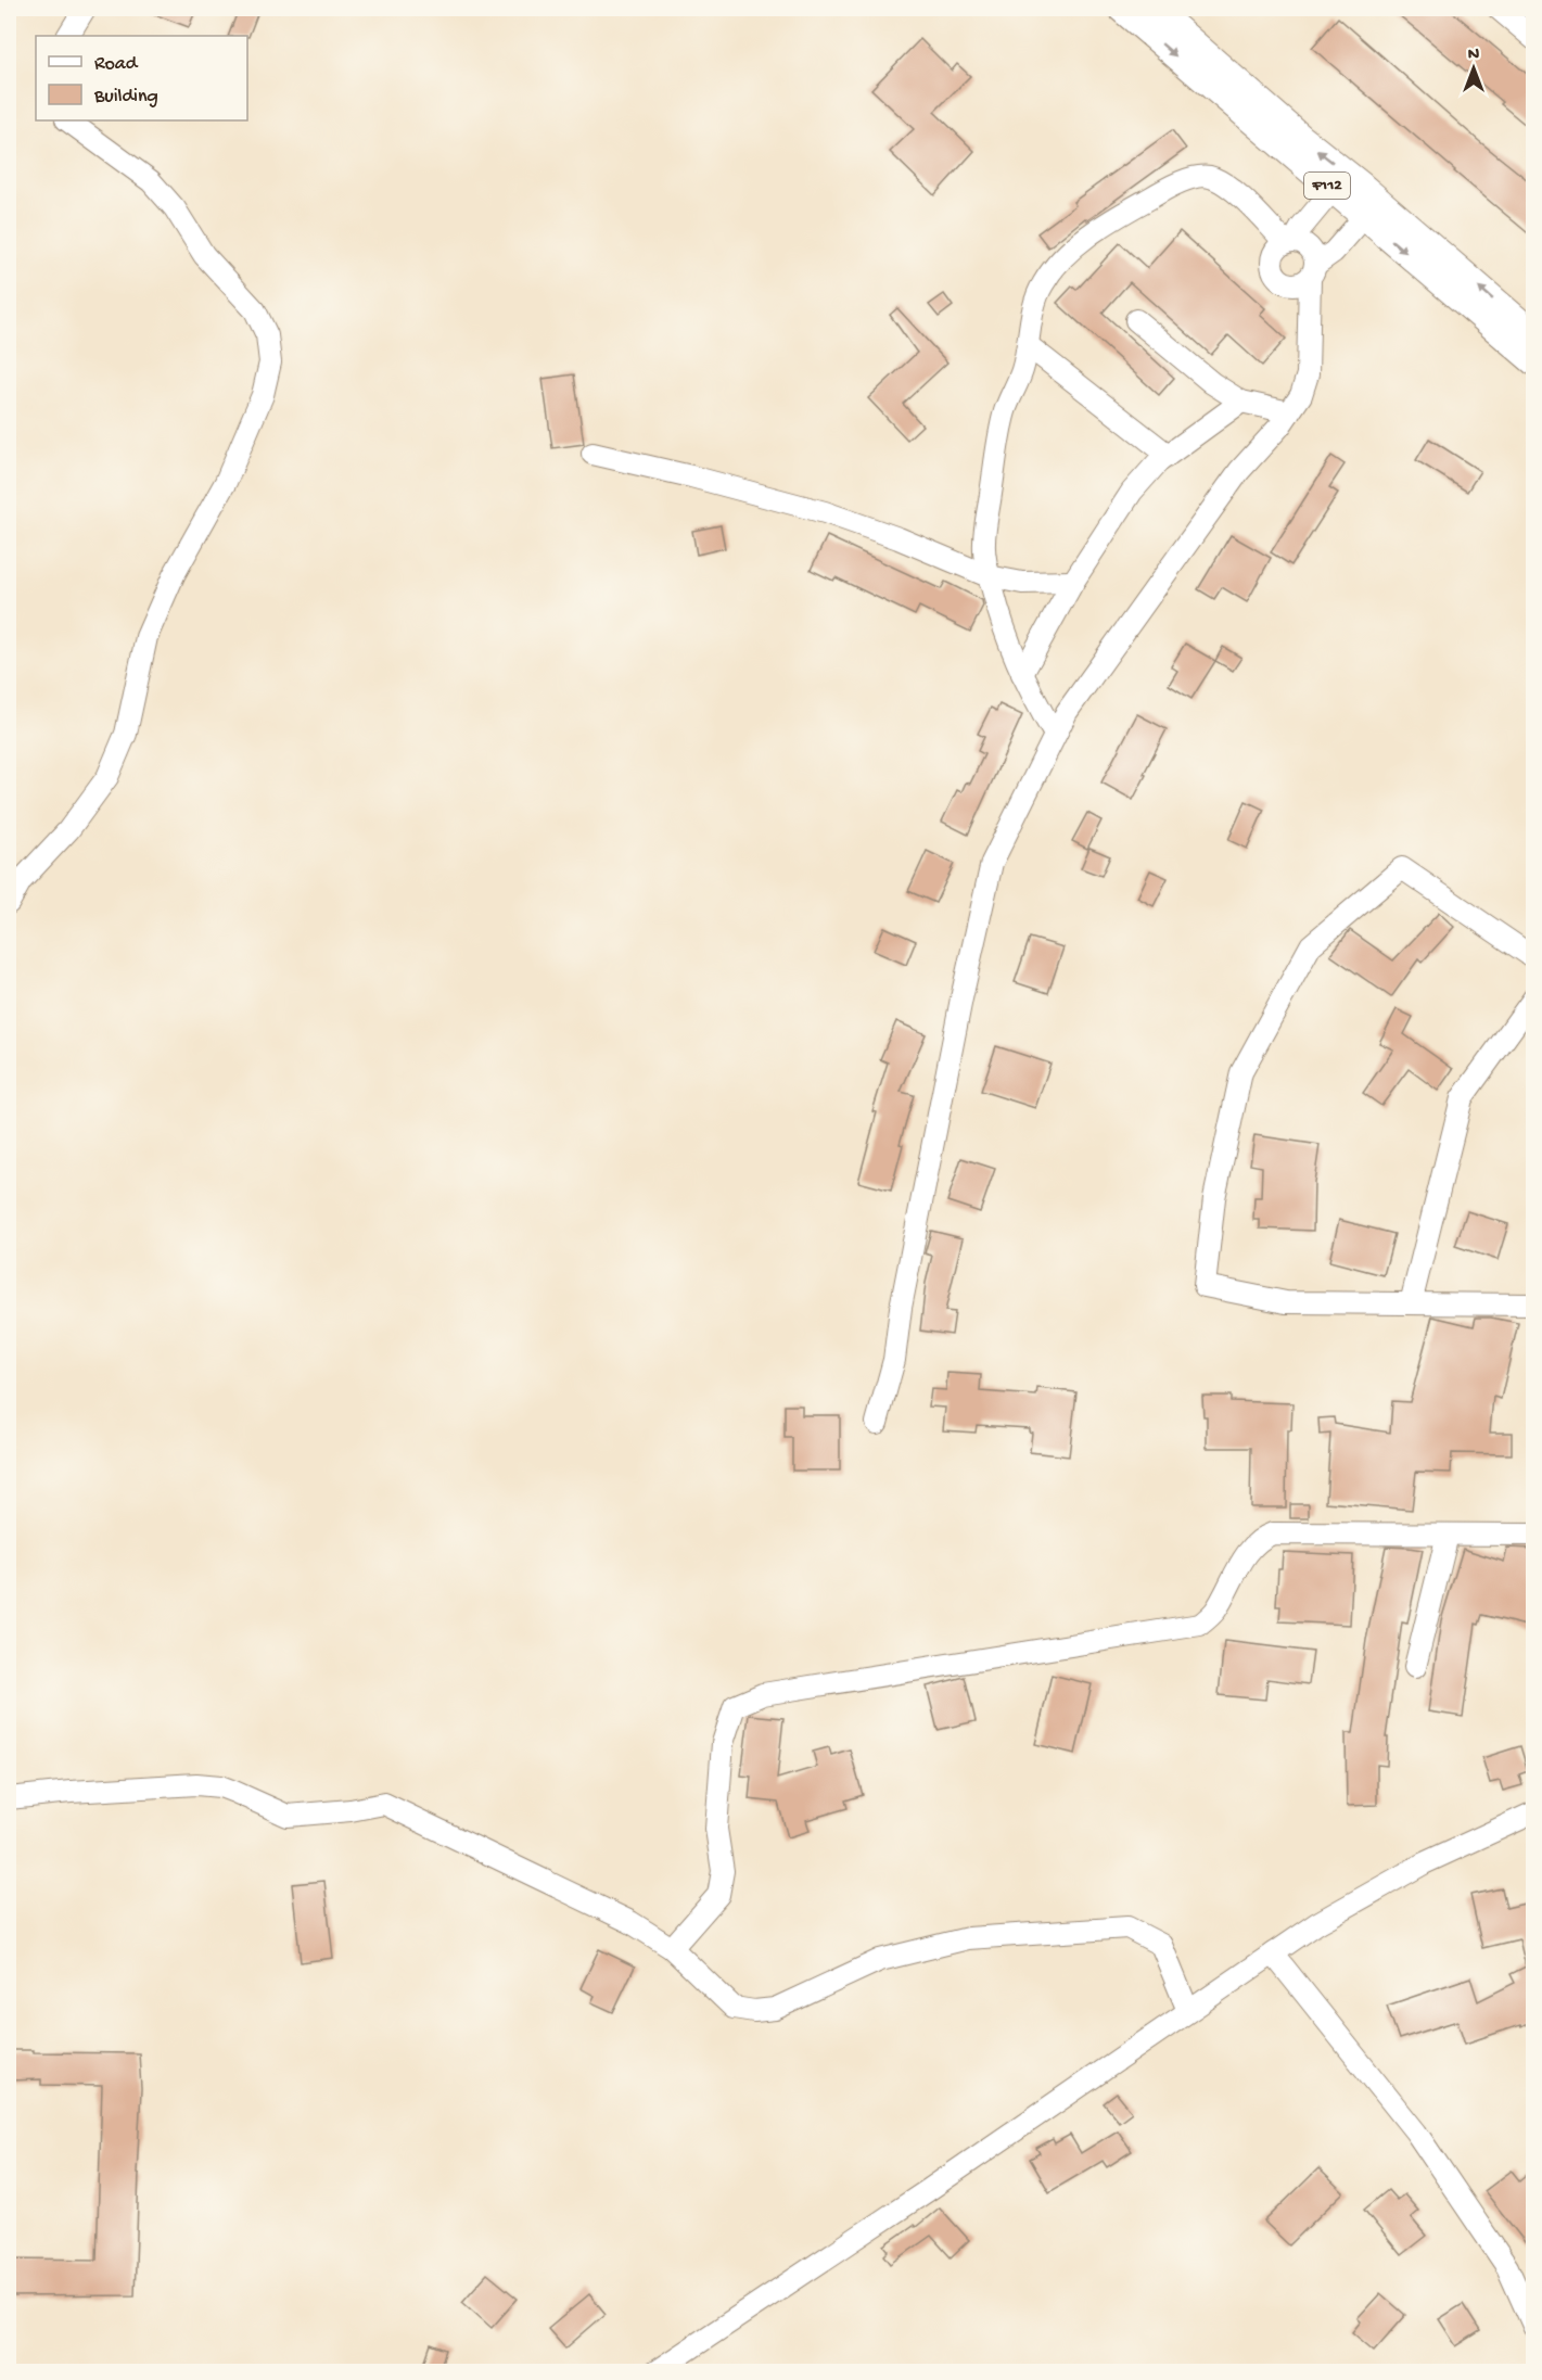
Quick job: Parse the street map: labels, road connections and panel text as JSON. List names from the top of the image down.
{
  "streets": {
    "main road": ["F112"]
  },
  "legend": ["Road", "Building"],
  "north": "top"
}
